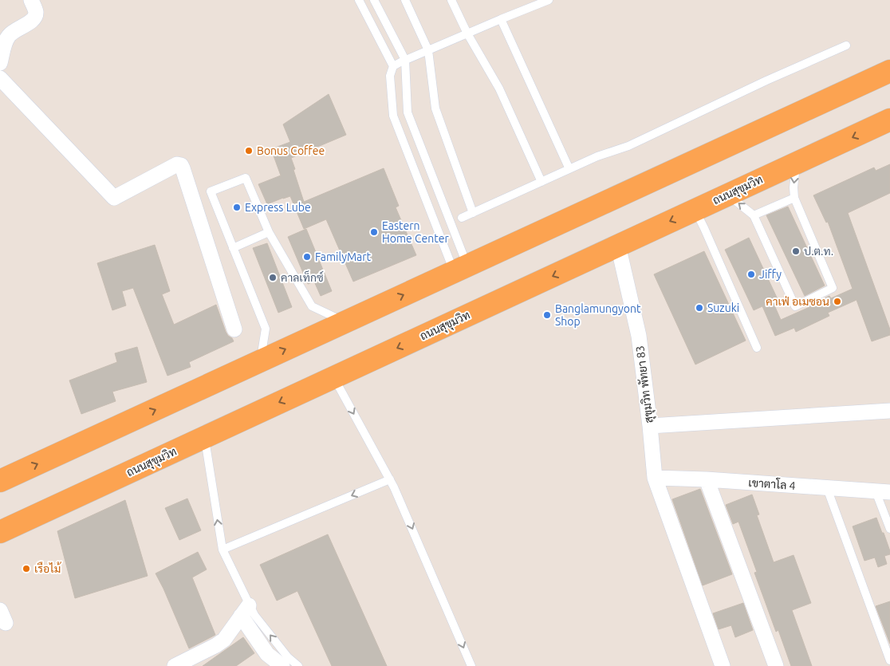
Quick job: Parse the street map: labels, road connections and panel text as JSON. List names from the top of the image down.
{
  "streets": {
    "highway": ["ถนนสุขุมวิท"],
    "street": ["สุขุมวิท พัทยา 83", "เขาตาโล 4"]
  },
  "crossings": [
    ["ถนนสุขุมวิท", "สุขุมวิท พัทยา 83"],
    ["สุขุมวิท พัทยา 83", "เขาตาโล 4"]
  ],
  "places": [
    "Bonus Coffee",
    "Express Lube",
    "Eastern Home Center",
    "ป.ต.ท.",
    "FamilyMart",
    "Jiffy",
    "คาลเท็กซ์",
    "คาเฟ่ อเมซอน",
    "Suzuki",
    "Banglamungyont Shop",
    "เรือไม้"
  ]
}
